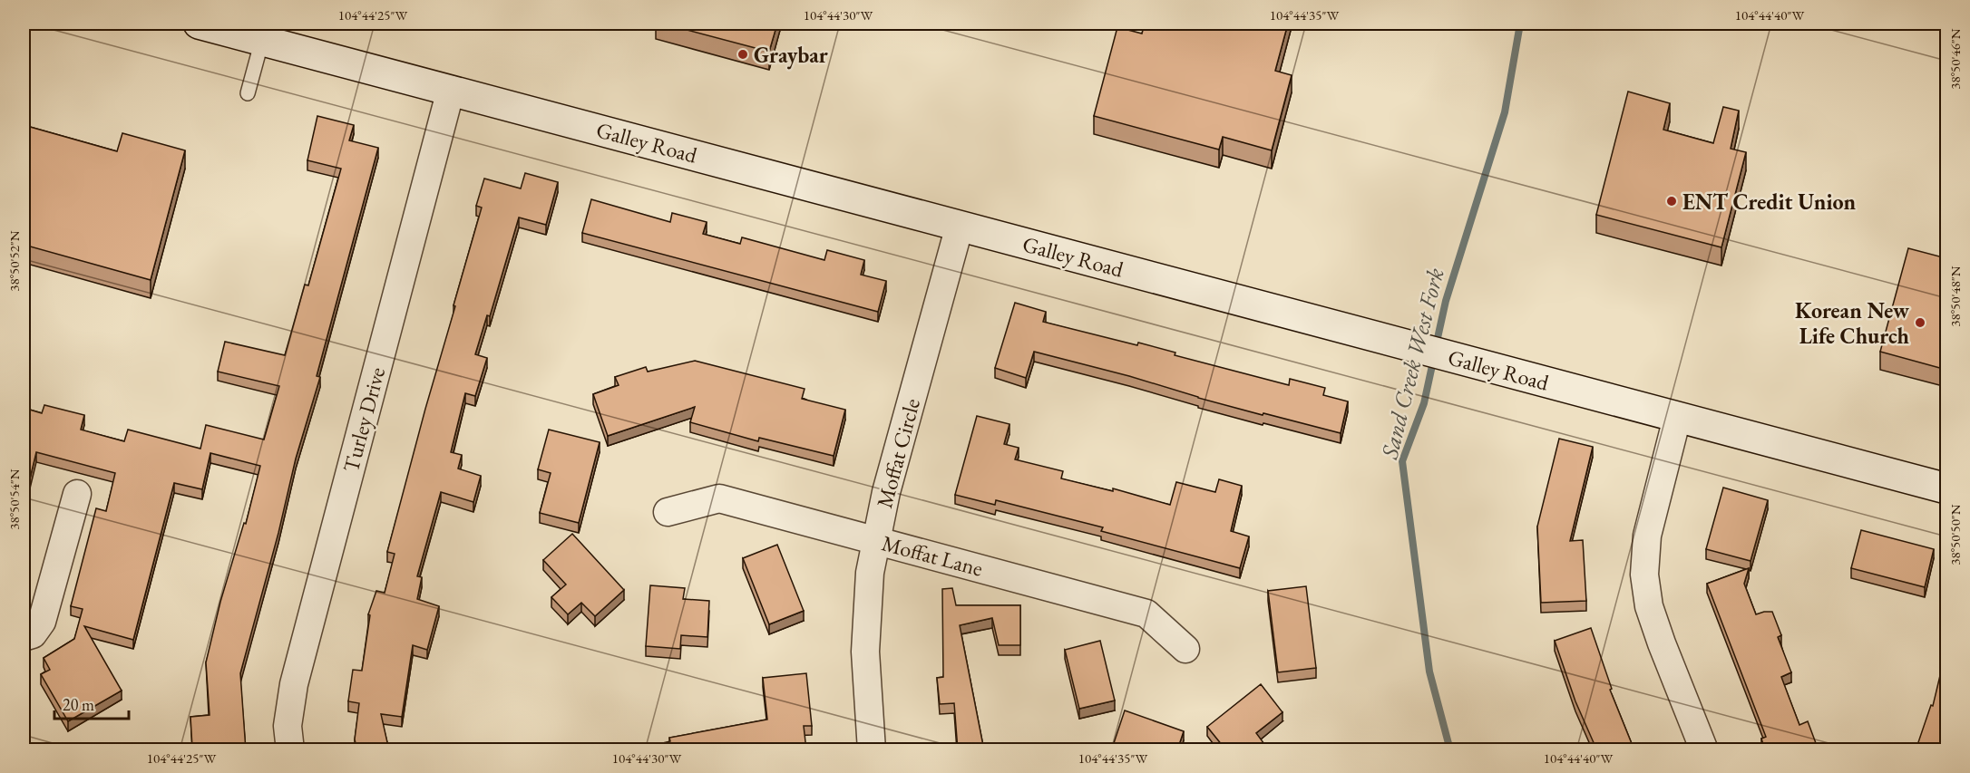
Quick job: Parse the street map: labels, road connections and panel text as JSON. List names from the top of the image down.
{
  "streets": {
    "main road": ["Galley Road"],
    "street": ["Turley Drive", "Moffat Circle", "Moffat Lane"]
  },
  "crossings": [
    ["Galley Road", "Turley Drive"],
    ["Galley Road", "Moffat Circle"],
    ["Moffat Circle", "Moffat Lane"]
  ],
  "water": ["Sand Creek West Fork"],
  "places": ["Graybar", "ENT Credit Union", "Korean New Life Church"],
  "scale_bar": "20 m",
  "coordinates": [
    "104°44'25\"W",
    "104°44'30\"W",
    "104°44'35\"W",
    "104°44'40\"W",
    "38°50'46\"N",
    "38°50'52\"N",
    "38°50'48\"N",
    "38°50'54\"N",
    "38°50'50\"N"
  ]
}
